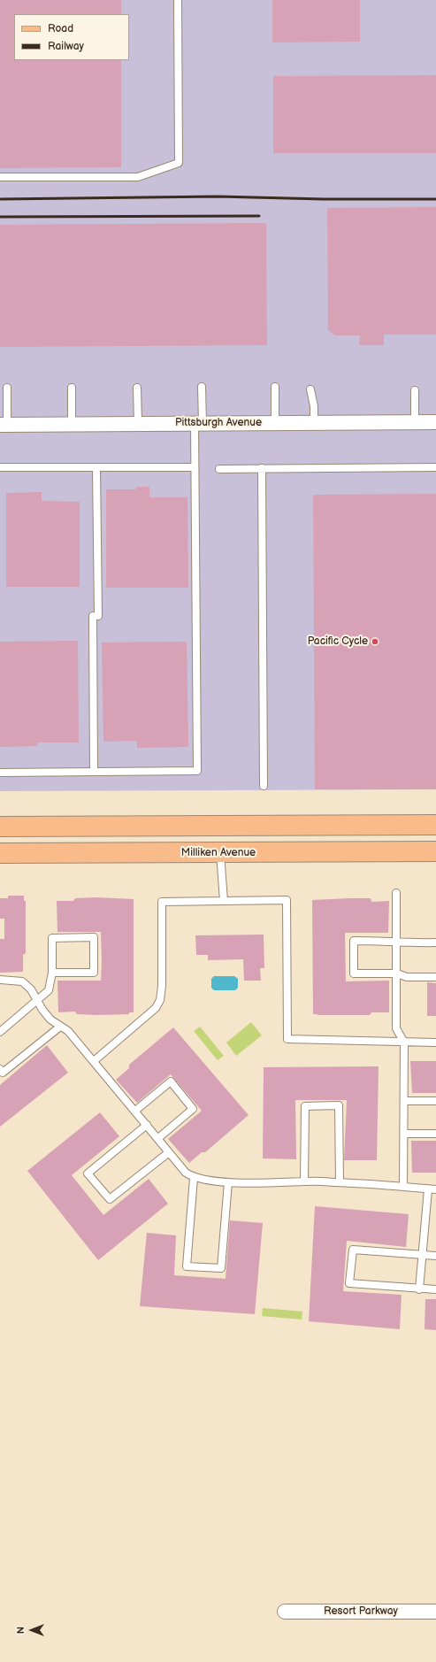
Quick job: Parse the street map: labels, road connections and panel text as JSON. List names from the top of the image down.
{
  "streets": {
    "main road": ["Milliken Avenue"],
    "street": ["Pittsburgh Avenue", "Resort Parkway"]
  },
  "places": ["Pacific Cycle"],
  "legend": ["Road", "Railway"],
  "north": "left"
}
